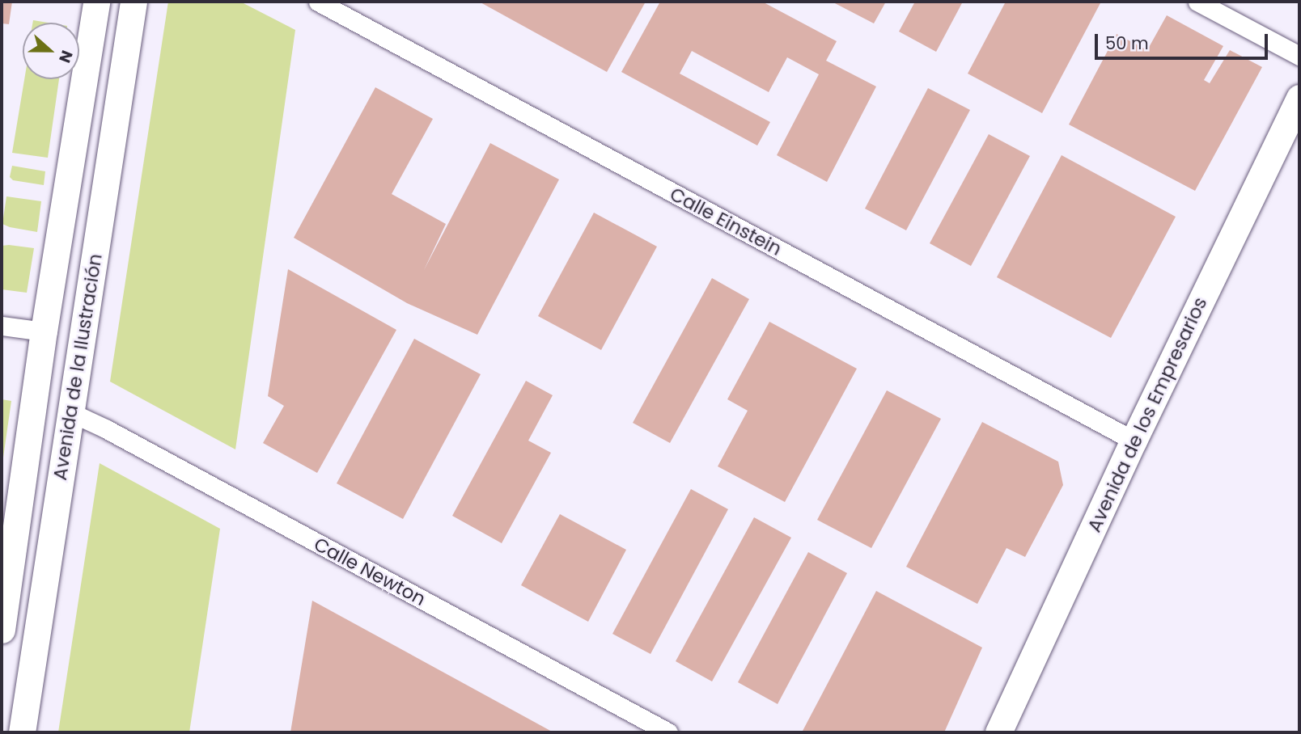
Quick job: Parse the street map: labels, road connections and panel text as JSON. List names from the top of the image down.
{
  "streets": {
    "street": [
      "Calle Einstein",
      "Avenida de la Ilustración",
      "Avenida de los Empresarios",
      "Calle Newton"
    ]
  },
  "crossings": [
    ["Calle Einstein", "Avenida de los Empresarios"],
    ["Avenida de la Ilustración", "Calle Newton"]
  ],
  "scale_bar": "50 m",
  "north": "right"
}
